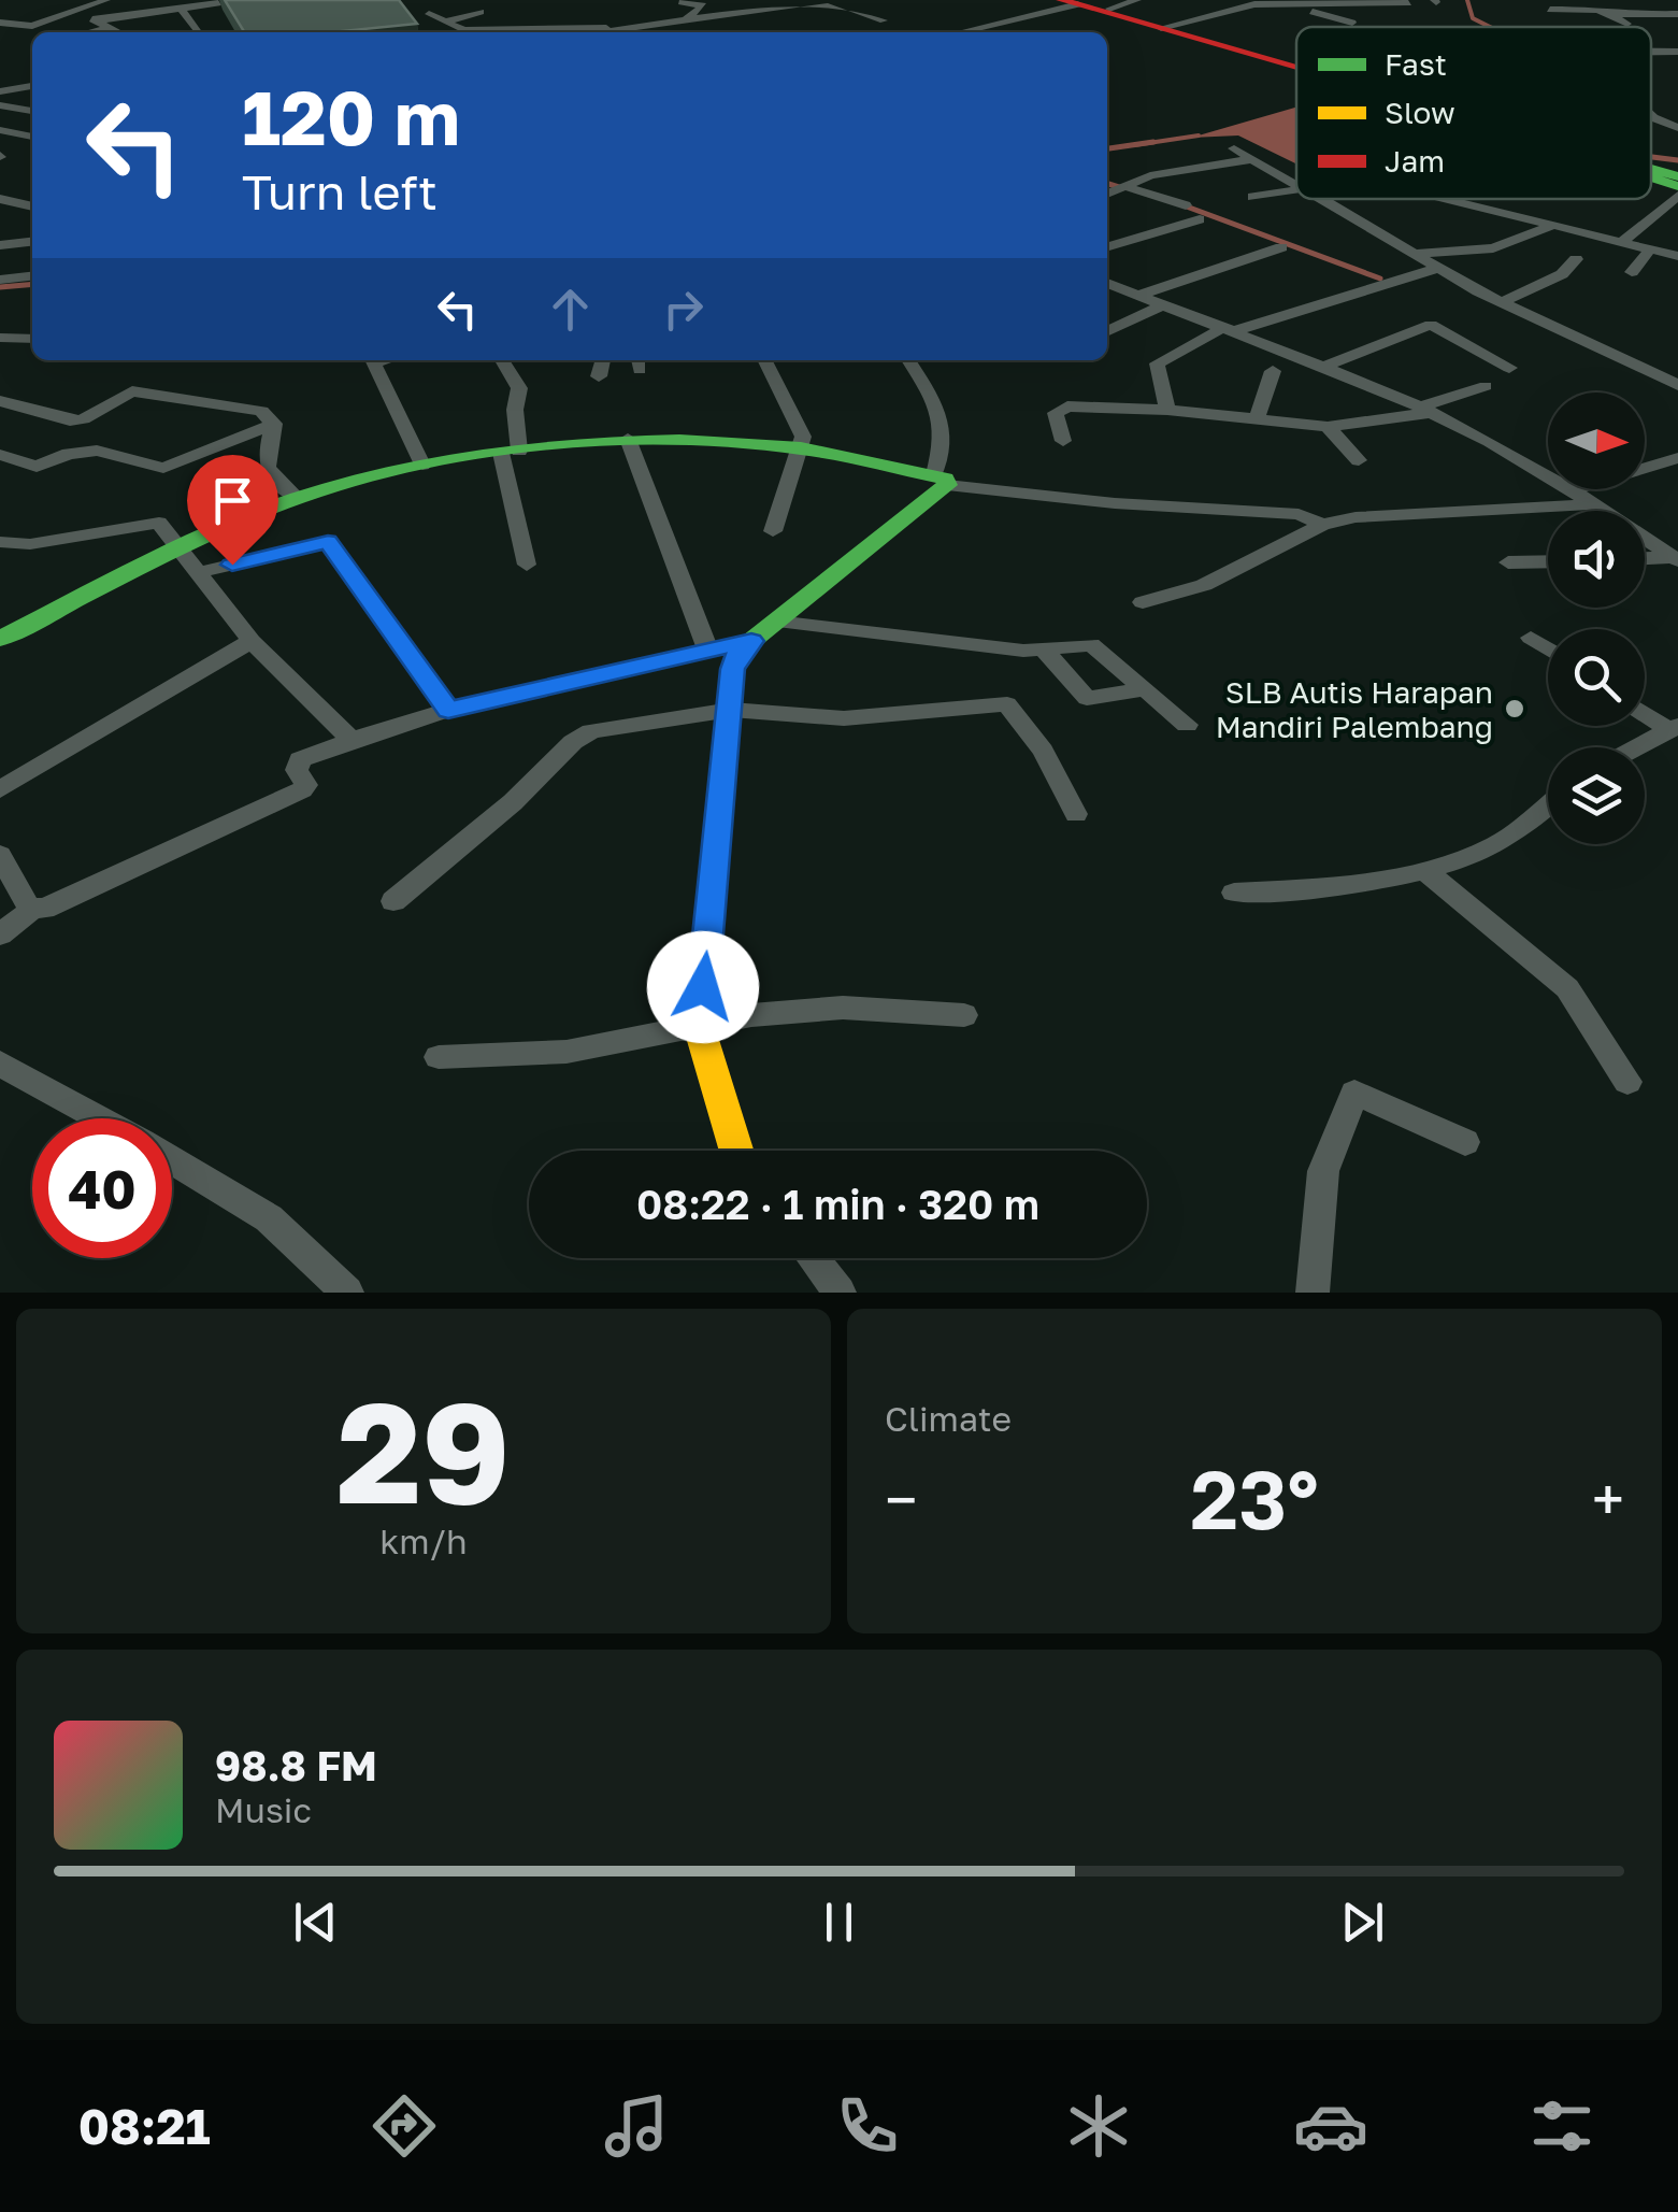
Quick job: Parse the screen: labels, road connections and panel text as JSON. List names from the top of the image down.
{
  "places": ["SLB Autis Harapan Mandiri Palembang"],
  "legend": ["Fast", "Slow", "Jam"],
  "north": "right",
  "page": {
    "turn": ["120 m", "Turn left"],
    "limit": "40",
    "trip": "08:22 · 1 min · 320 m",
    "tile": [
      ["29", "km/h"],
      "Climate"
    ],
    "heat": ["−", "23°", "+"],
    "song": ["98.8 FM", "Music"],
    "tabs": "08:21"
  }
}
